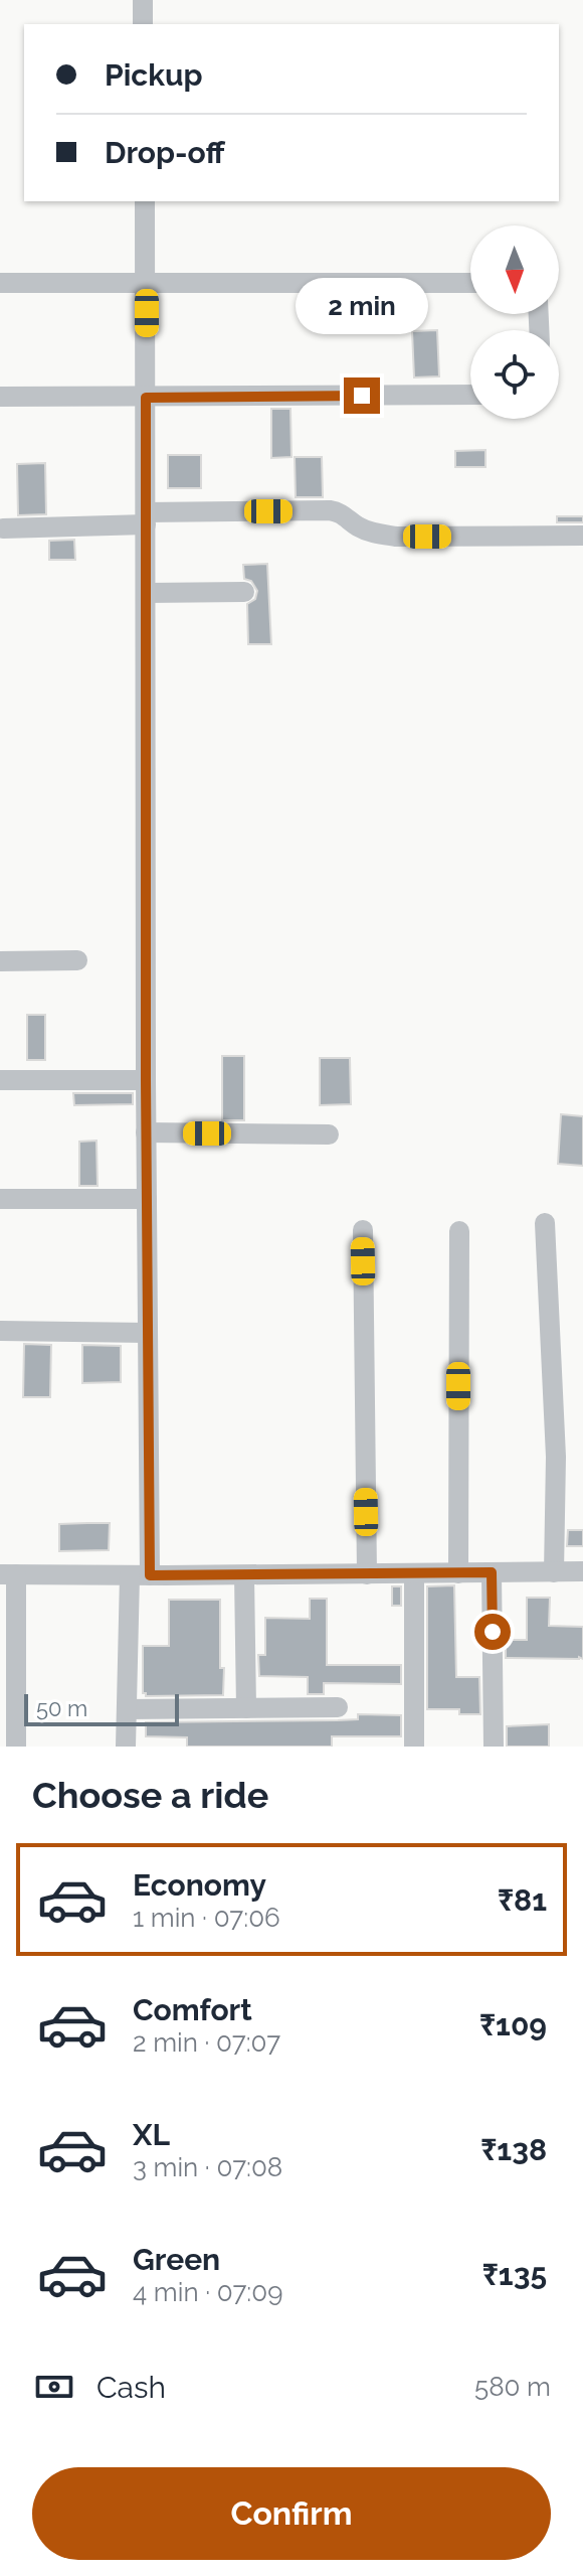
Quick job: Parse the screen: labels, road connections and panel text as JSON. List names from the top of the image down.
{
  "scale_bar": "50 m",
  "north": "bottom",
  "page": {
    "banner": ["Pickup", "Drop-off"],
    "bubble": "2 min",
    "scale": "50 m",
    "heading": "Choose a ride",
    "list": [
      {
        "name": "Economy",
        "note": "1 min · 07:06",
        "value": "₹81"
      },
      {
        "name": "Comfort",
        "note": "2 min · 07:07",
        "value": "₹109"
      },
      {
        "name": "XL",
        "note": "3 min · 07:08",
        "value": "₹138"
      },
      {
        "name": "Green",
        "note": "4 min · 07:09",
        "value": "₹135"
      }
    ],
    "pay": ["Cash", "580 m"],
    "buttons": "Confirm"
  }
}
